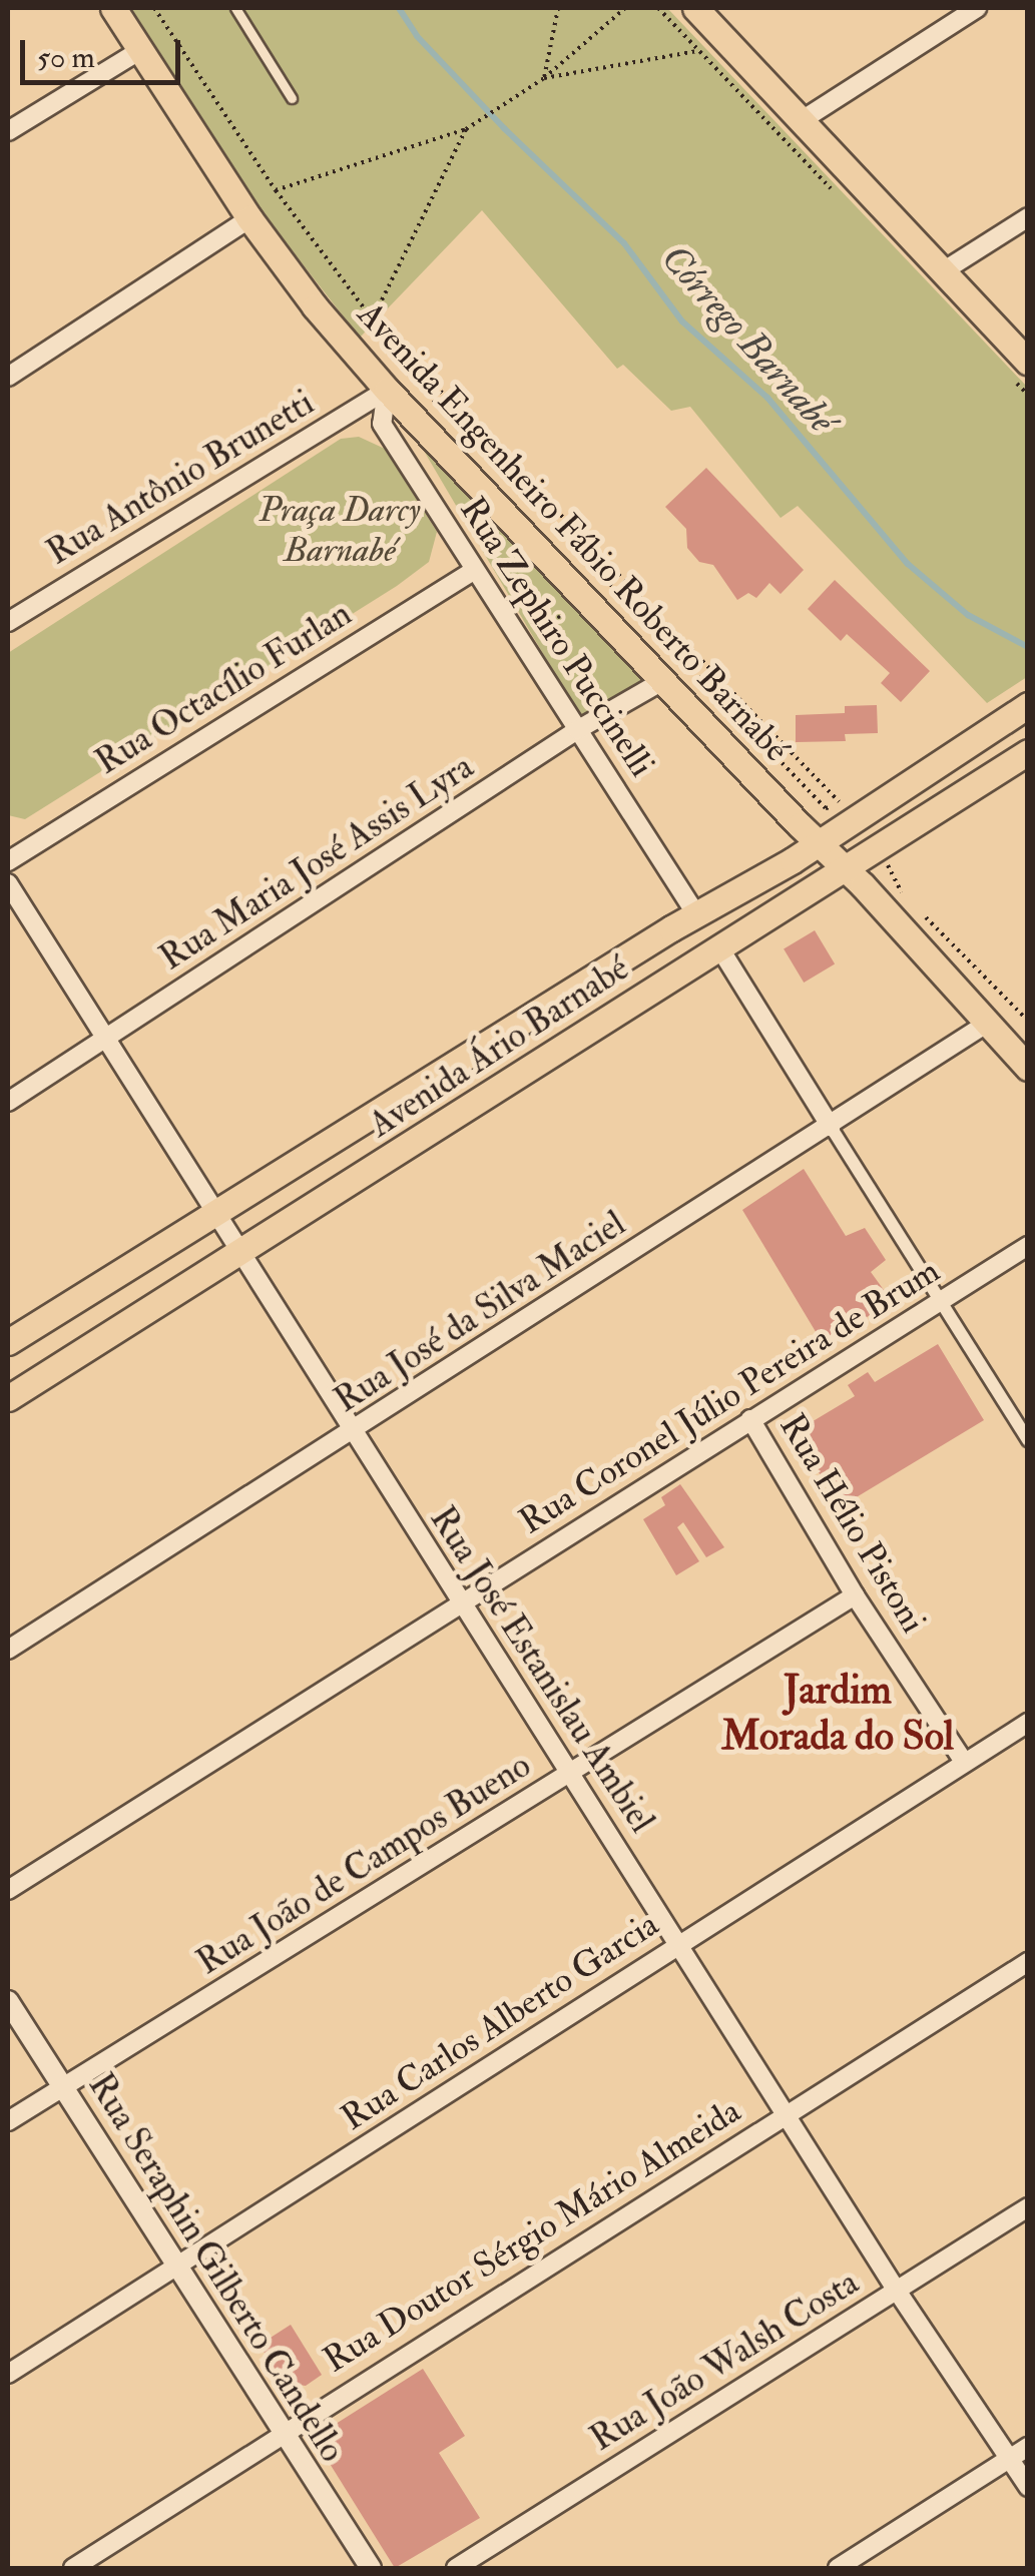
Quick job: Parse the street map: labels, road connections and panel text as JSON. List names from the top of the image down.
{
  "streets": {
    "main road": ["Avenida Engenheiro Fábio Roberto Barnabé", "Avenida Ário Barnabé"],
    "street": [
      "Rua Antônio Brunetti",
      "Rua Zephiro Puccinelli",
      "Rua Octacílio Furlan",
      "Rua Maria José Assis Lyra",
      "Rua José da Silva Maciel",
      "Rua Coronel Júlio Pereira de Brum",
      "Rua Hélio Pistoni",
      "Rua José Estanislau Ambiel",
      "Rua João de Campos Bueno",
      "Rua Carlos Alberto Garcia",
      "Rua Doutor Sérgio Mário Almeida",
      "Rua Seraphin Gilberto Candello",
      "Rua João Walsh Costa"
    ]
  },
  "crossings": [
    ["Rua Antônio Brunetti", "Avenida Engenheiro Fábio Roberto Barnabé"],
    ["Rua Antônio Brunetti", "Rua Zephiro Puccinelli"],
    ["Avenida Engenheiro Fábio Roberto Barnabé", "Rua Zephiro Puccinelli"],
    ["Avenida Engenheiro Fábio Roberto Barnabé", "Rua Maria José Assis Lyra"],
    ["Avenida Engenheiro Fábio Roberto Barnabé", "Avenida Ário Barnabé"],
    ["Avenida Engenheiro Fábio Roberto Barnabé", "Rua José da Silva Maciel"],
    ["Rua Zephiro Puccinelli", "Rua Octacílio Furlan"],
    ["Rua Zephiro Puccinelli", "Rua Maria José Assis Lyra"],
    ["Rua Zephiro Puccinelli", "Avenida Ário Barnabé"],
    ["Rua Maria José Assis Lyra", "Rua José Estanislau Ambiel"],
    ["Avenida Ário Barnabé", "Rua José Estanislau Ambiel"],
    ["Rua José da Silva Maciel", "Rua José Estanislau Ambiel"],
    ["Rua Coronel Júlio Pereira de Brum", "Rua Hélio Pistoni"],
    ["Rua Coronel Júlio Pereira de Brum", "Rua José Estanislau Ambiel"],
    ["Rua Hélio Pistoni", "Rua João de Campos Bueno"],
    ["Rua Hélio Pistoni", "Rua Carlos Alberto Garcia"],
    ["Rua José Estanislau Ambiel", "Rua João de Campos Bueno"],
    ["Rua José Estanislau Ambiel", "Rua Carlos Alberto Garcia"],
    ["Rua José Estanislau Ambiel", "Rua Doutor Sérgio Mário Almeida"],
    ["Rua José Estanislau Ambiel", "Rua João Walsh Costa"],
    ["Rua João de Campos Bueno", "Rua Seraphin Gilberto Candello"],
    ["Rua Carlos Alberto Garcia", "Rua Seraphin Gilberto Candello"],
    ["Rua Doutor Sérgio Mário Almeida", "Rua Seraphin Gilberto Candello"]
  ],
  "districts": ["Jardim Morada do Sol"],
  "water": ["Córrego Barnabé"],
  "parks": ["Praça Darcy Barnabé"],
  "scale_bar": "50 m"
}
